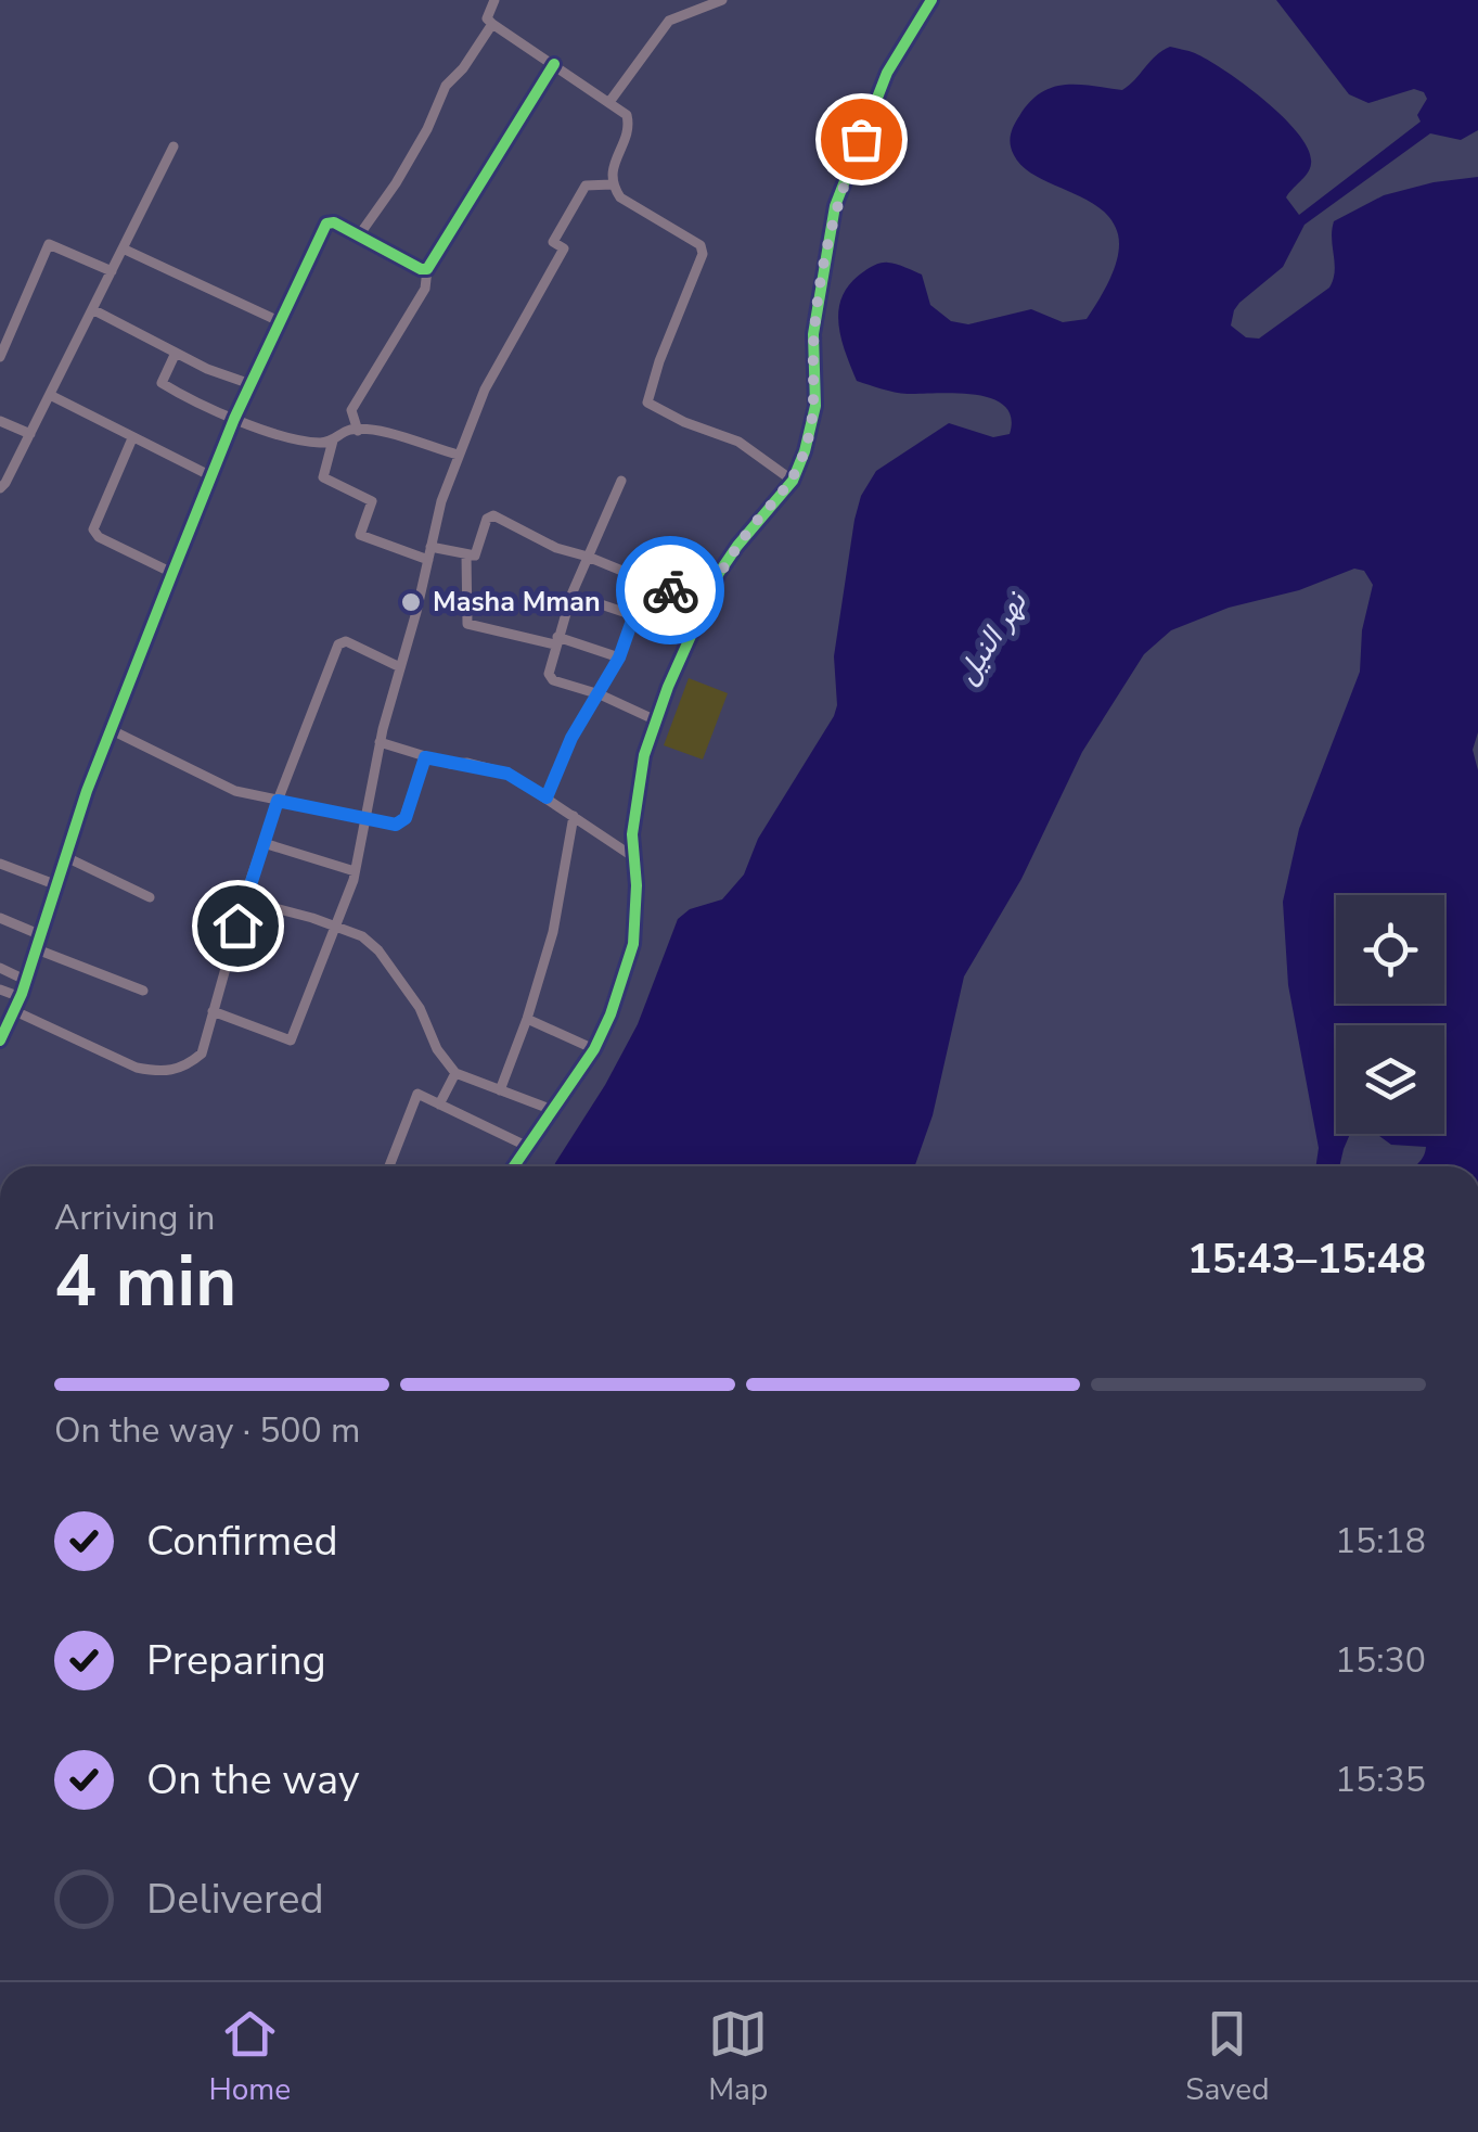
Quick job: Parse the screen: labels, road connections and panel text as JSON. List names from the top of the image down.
{
  "water": ["نهر النيل"],
  "places": ["Masha Mman"],
  "page": {
    "heading": ["4 min", "Arriving in", "15:43–15:48"],
    "bar": "On the way · 500 m",
    "list": [
      ["Confirmed", "15:18"],
      ["Preparing", "15:30"],
      ["On the way", "15:35"],
      "Delivered"
    ],
    "tabs": ["Home", "Map", "Saved"]
  }
}
